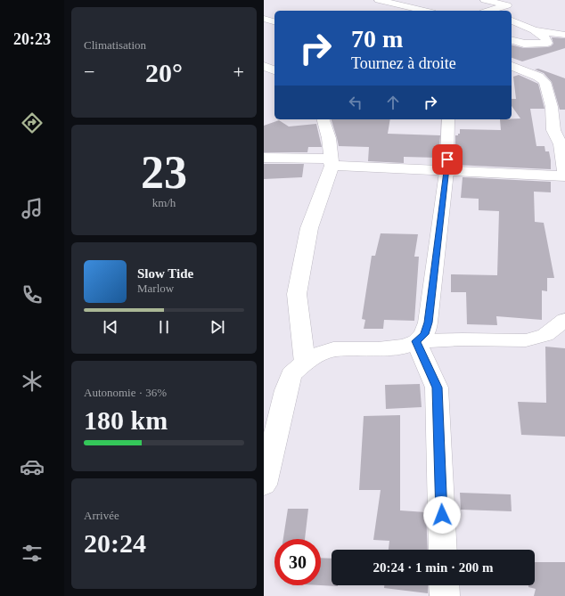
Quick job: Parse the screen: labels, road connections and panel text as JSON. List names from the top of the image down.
{
  "page": {
    "tabs": "20:23",
    "tile": [
      "Climatisation",
      ["23", "km/h"],
      ["Autonomie · 36%", "180 km"],
      ["Arrivée", "20:24"]
    ],
    "turn": ["70 m", "Tournez à droite"],
    "heat": ["−", "20°", "+"],
    "song": ["Slow Tide", "Marlow"],
    "limit": "30",
    "trip": "20:24 · 1 min · 200 m"
  }
}
